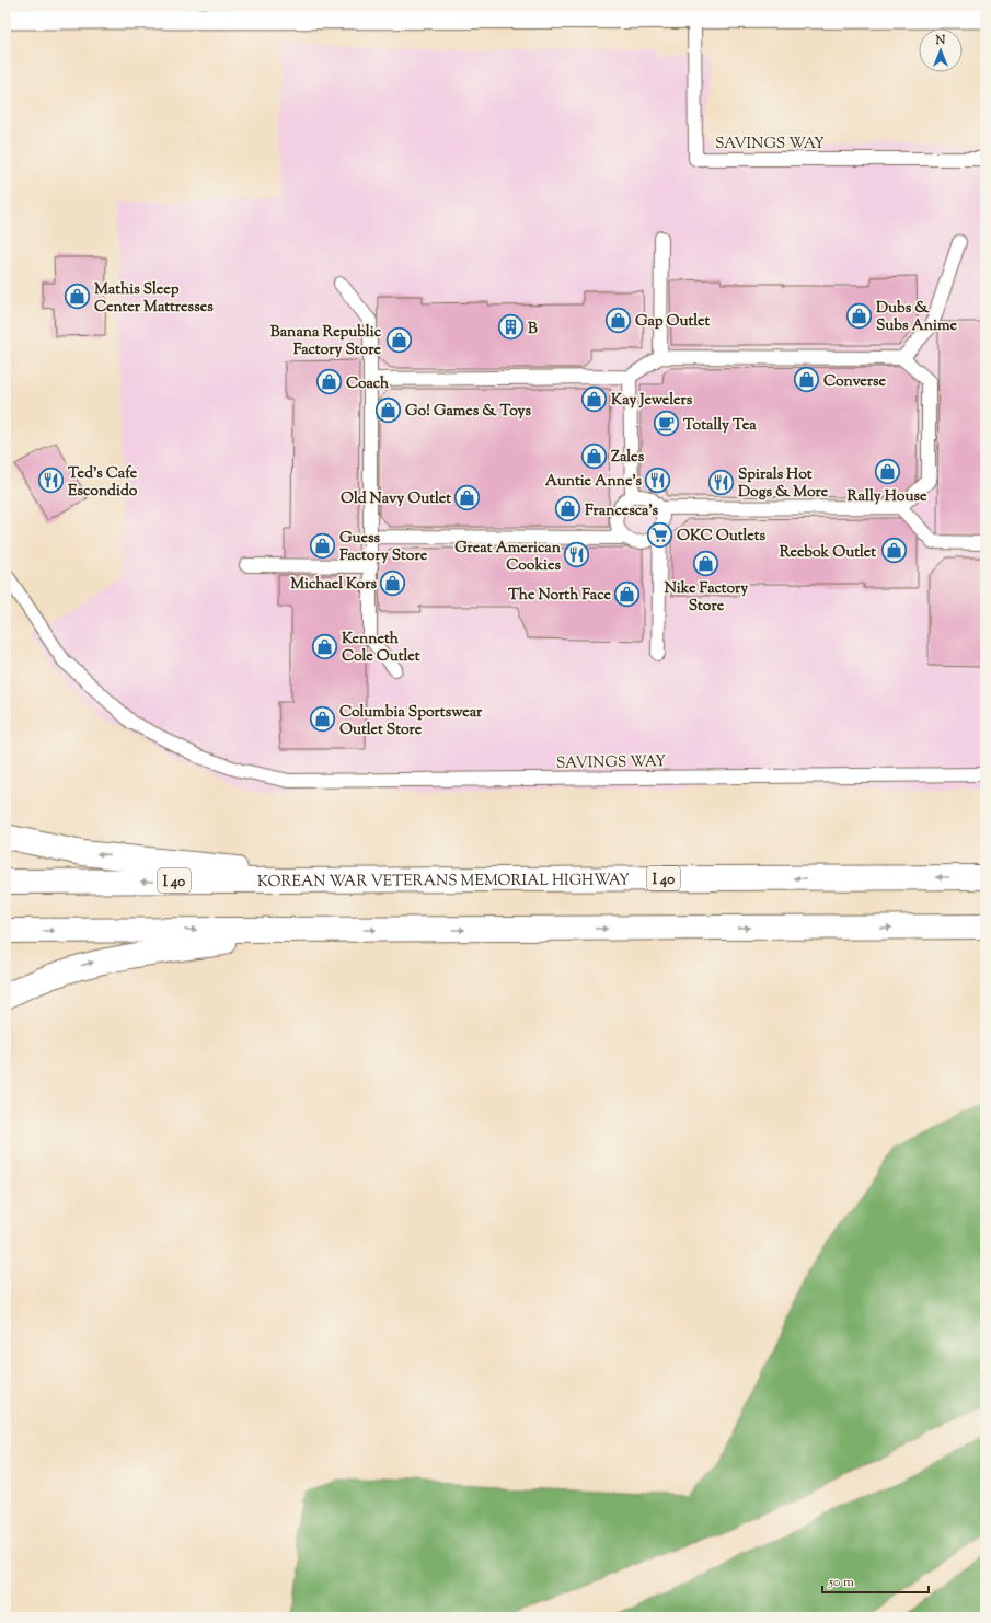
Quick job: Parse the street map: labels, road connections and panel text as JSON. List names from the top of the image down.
{
  "streets": {
    "highway": ["I 40", "KOREAN WAR VETERANS MEMORIAL HIGHWAY"],
    "street": ["SAVINGS WAY"]
  },
  "places": {
    "shop": [
      "Mathis Sleep Center Mattresses",
      "Dubs & Subs Anime",
      "Gap Outlet",
      "Banana Republic Factory Store",
      "Converse",
      "Coach",
      "Kay Jewelers",
      "Go! Games & Toys",
      "Zales",
      "Rally House",
      "Old Navy Outlet",
      "Francesca's",
      "Guess Factory Store",
      "Reebok Outlet",
      "Nike Factory Store",
      "Michael Kors",
      "The North Face",
      "Kenneth Cole Outlet",
      "Columbia Sportswear Outlet Store"
    ],
    "building": ["B"],
    "cafe": ["Totally Tea"],
    "restaurant": [
      "Auntie Anne's",
      "Ted's Cafe Escondido",
      "Spirals Hot Dogs & More",
      "Great American Cookies"
    ],
    "supermarket": ["OKC Outlets"]
  },
  "scale_bar": "50 m",
  "north": "top"
}
